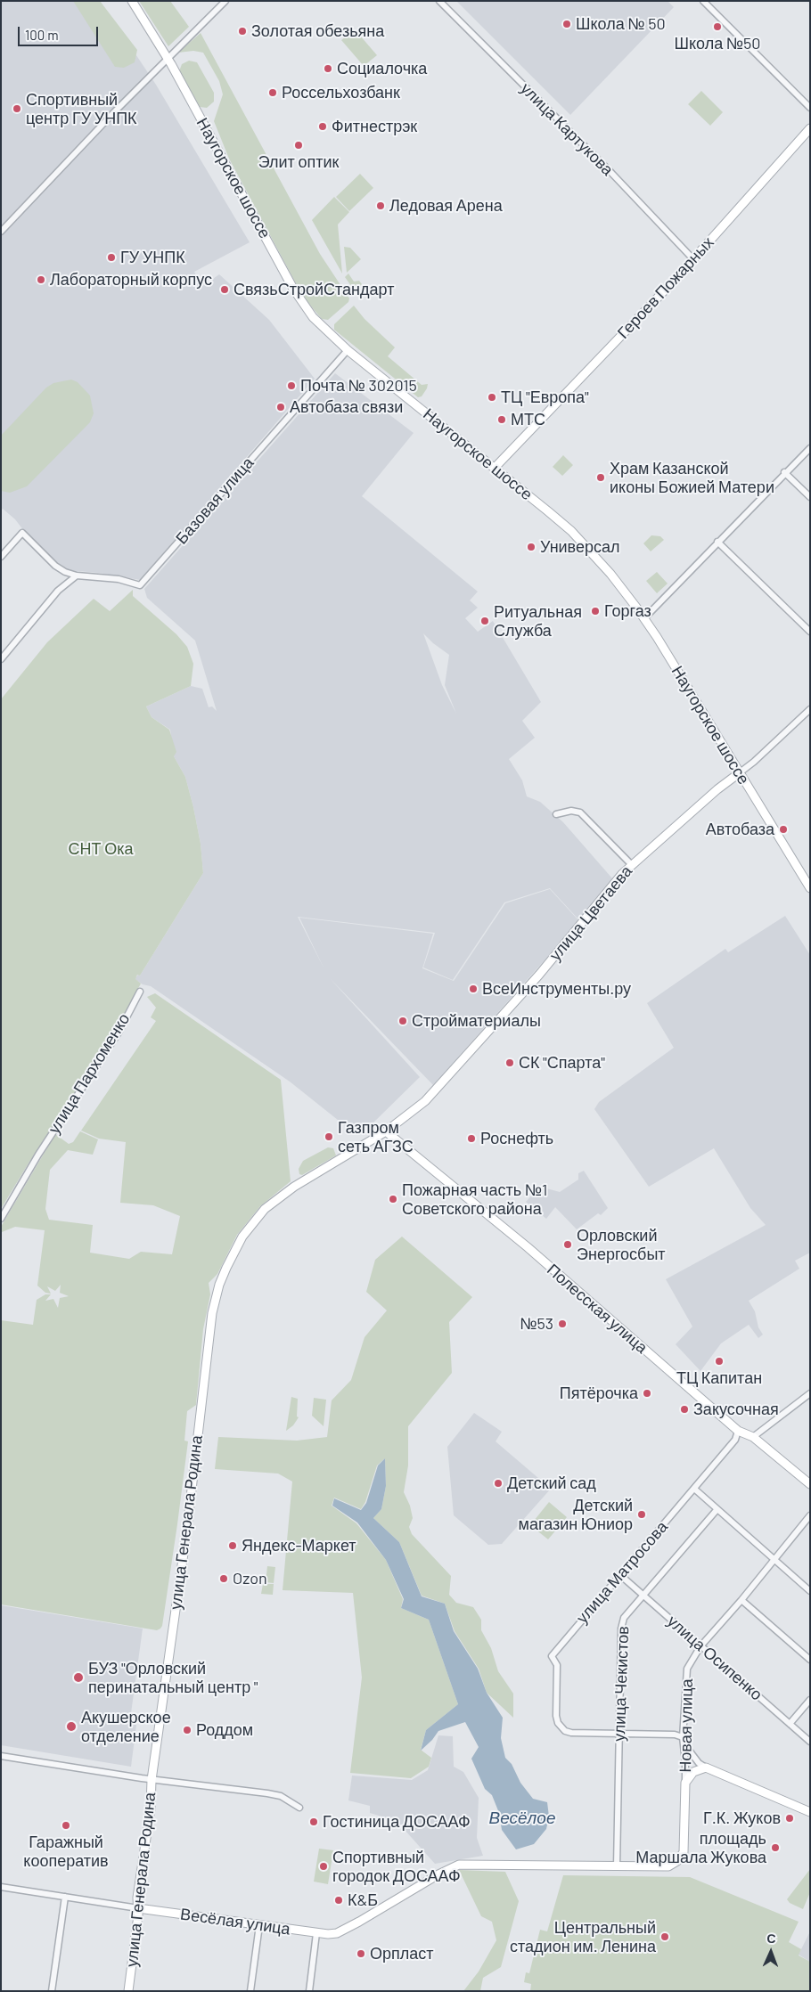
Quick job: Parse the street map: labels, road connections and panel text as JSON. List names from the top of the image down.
{
  "streets": {
    "main road": [
      "Наугорское шоссе",
      "Героев Пожарных",
      "улица Цветаева",
      "Полесская улица",
      "улица Генерала Родина",
      "Новая улица",
      "Весёлая улица"
    ],
    "street": [
      "улица Картукова",
      "Базовая улица",
      "улица Пархоменко",
      "улица Матросова",
      "улица Осипенко",
      "улица Чекистов"
    ]
  },
  "crossings": [
    ["улица Картукова", "Героев Пожарных"],
    ["Наугорское шоссе", "Героев Пожарных"],
    ["Наугорское шоссе", "Базовая улица"],
    ["Наугорское шоссе", "улица Цветаева"],
    ["улица Цветаева", "Полесская улица"],
    ["улица Цветаева", "улица Генерала Родина"],
    ["Полесская улица", "улица Генерала Родина"],
    ["Полесская улица", "улица Матросова"],
    ["улица Генерала Родина", "Весёлая улица"],
    ["улица Матросова", "улица Осипенко"],
    ["улица Матросова", "улица Чекистов"],
    ["улица Осипенко", "улица Чекистов"],
    ["улица Осипенко", "Новая улица"],
    ["улица Чекистов", "Новая улица"],
    ["улица Чекистов", "Весёлая улица"],
    ["Новая улица", "Весёлая улица"]
  ],
  "water": ["Весёлое"],
  "parks": ["СНТ Ока"],
  "places": [
    "Школа № 50",
    "Школа №50",
    "Золотая обезьяна",
    "Социалочка",
    "Россельхозбанк",
    "Спортивный центр ГУ УНПК",
    "Фитнестрэк",
    "Элит оптик",
    "Ледовая Арена",
    "ГУ УНПК",
    "Лабораторный корпус",
    "СвязьСтройСтандарт",
    "Почта № 302015",
    "ТЦ \"Европа\"",
    "Автобаза связи",
    "МТС",
    "Храм Казанской иконы Божией Матери",
    "Универсал",
    "Горгаз",
    "Ритуальная Служба",
    "Автобаза",
    "ВсеИнструменты.ру",
    "Стройматериалы",
    "СК \"Спарта\"",
    "Газпром сеть АГЗС",
    "Роснефть",
    "Пожарная часть №1 Советского района",
    "Орловский Энергосбыт",
    "№53",
    "ТЦ Капитан",
    "Пятёрочка",
    "Закусочная",
    "Детский сад",
    "Детский магазин Юниор",
    "Яндекс-Маркет",
    "Ozon",
    "БУЗ \"Орловский перинатальный центр \"",
    "Акушерское отделение",
    "Роддом",
    "Г.К. Жуков",
    "Гостиница ДОСААФ",
    "Гаражный кооператив",
    "площадь Маршала Жукова",
    "Спортивный городок ДОСААФ",
    "К&Б",
    "Центральный стадион им. Ленина",
    "Орпласт"
  ],
  "scale_bar": "100 m",
  "north": "top"
}
